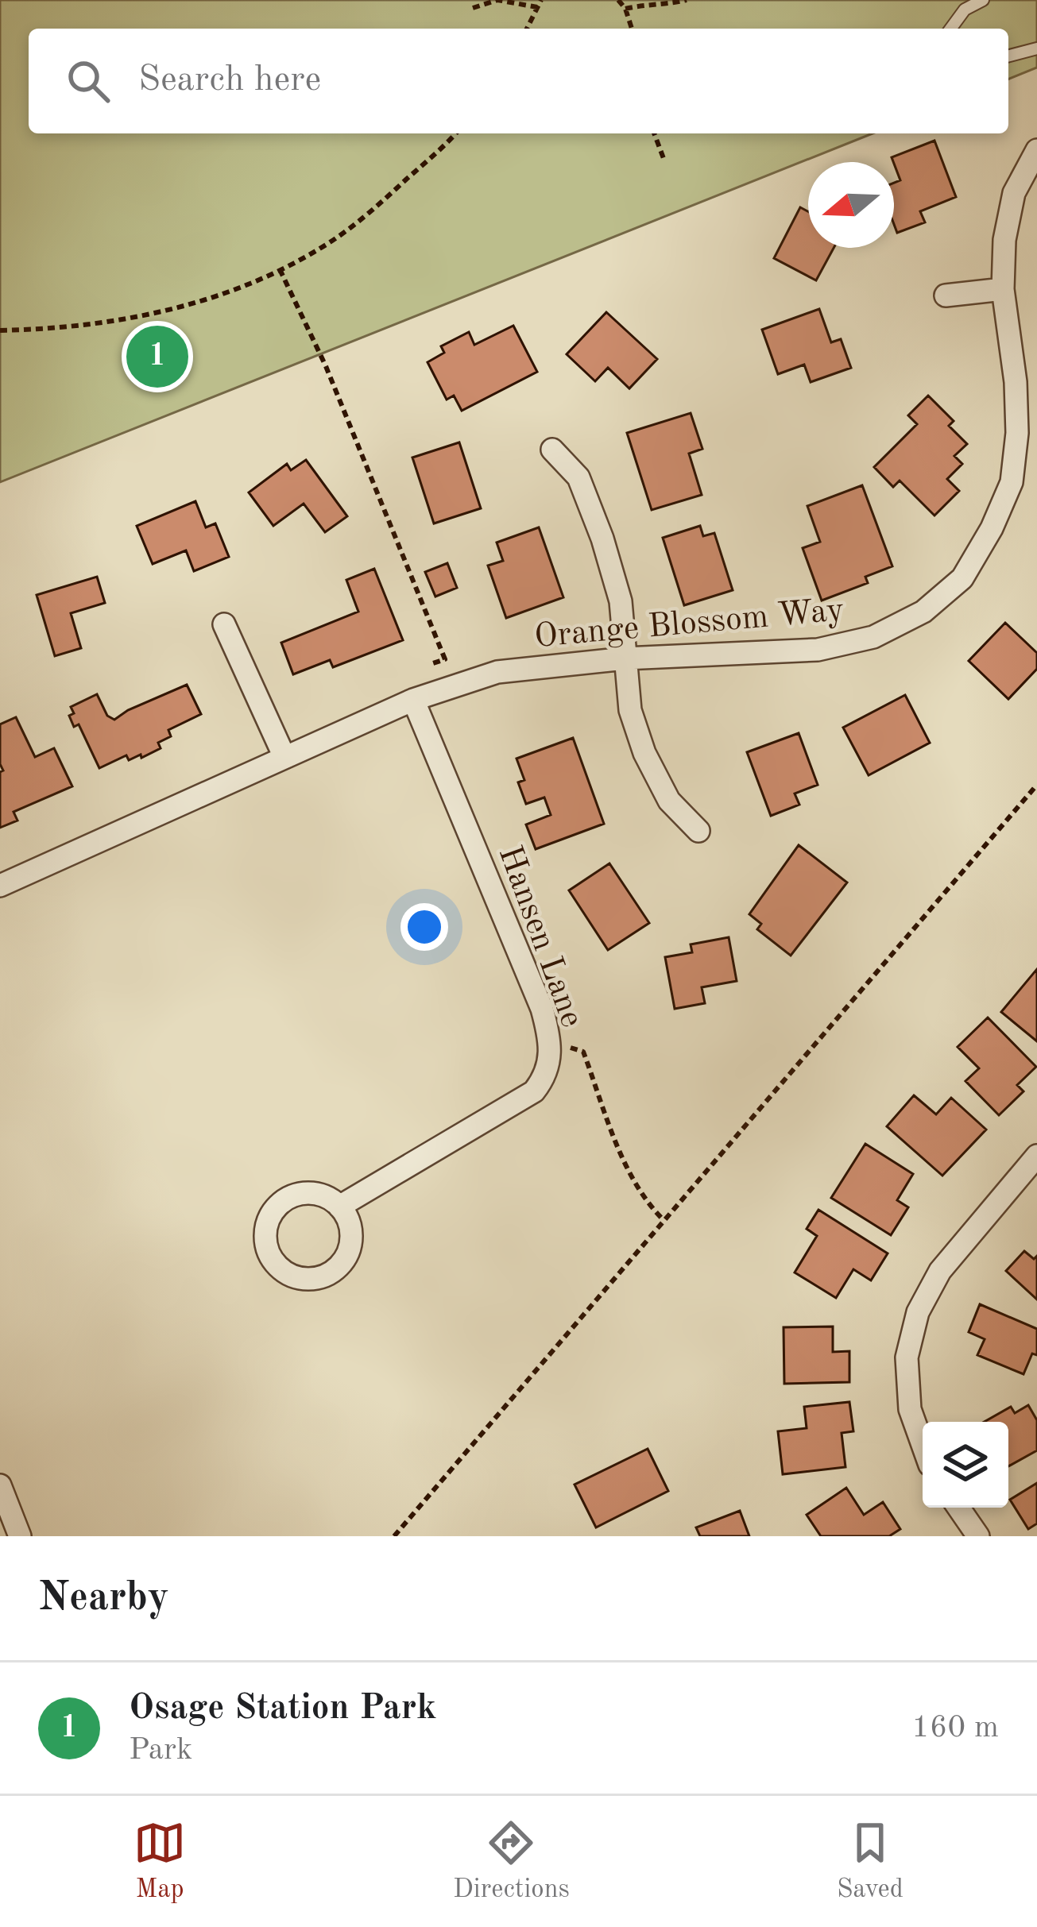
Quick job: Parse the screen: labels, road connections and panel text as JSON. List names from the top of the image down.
{
  "streets": {
    "street": ["Orange Blossom Way", "Hansen Lane"]
  },
  "crossings": [
    ["Orange Blossom Way", "Hansen Lane"]
  ],
  "north": "left",
  "page": {
    "search": "Search here",
    "pins": "1",
    "heading": "Nearby",
    "list": [
      {
        "mark": "1",
        "name": "Osage Station Park",
        "note": "Park",
        "value": "160 m"
      }
    ],
    "nav": ["Map", "Directions", "Saved"]
  }
}
